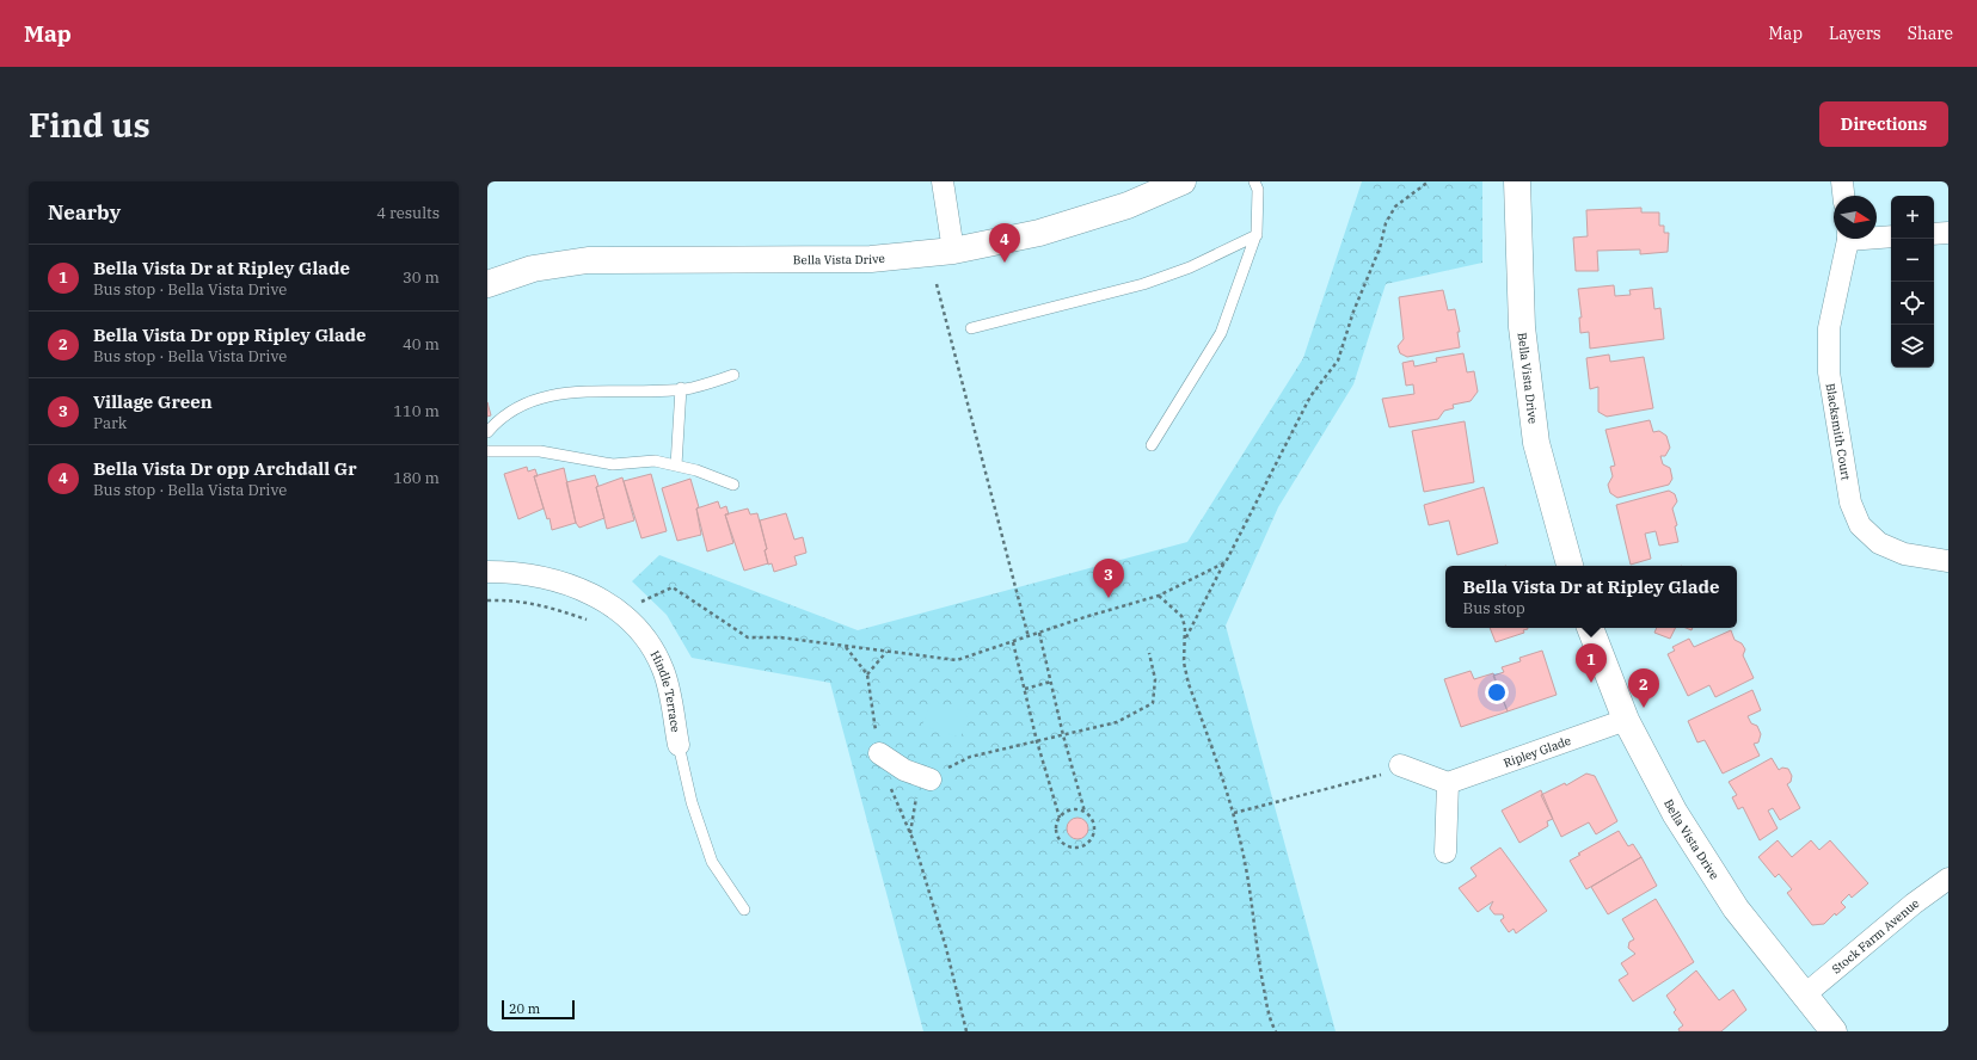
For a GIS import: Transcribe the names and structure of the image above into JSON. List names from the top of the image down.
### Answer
{
  "streets": {
    "street": [
      "Bella Vista Drive",
      "Blacksmith Court",
      "Hindle Terrace",
      "Ripley Glade",
      "Stock Farm Avenue"
    ]
  },
  "crossings": [
    ["Bella Vista Drive", "Ripley Glade"],
    ["Bella Vista Drive", "Stock Farm Avenue"]
  ],
  "scale_bar": "20 m",
  "north": "right",
  "page": {
    "header": "Map",
    "nav": ["Map", "Layers", "Share"],
    "buttons": "Directions",
    "title": "Find us",
    "heading": ["Nearby", "4 results"],
    "map_buttons": ["+", "−"],
    "pins": [
      "4",
      "3",
      "1",
      "2"
    ],
    "list": [
      {
        "mark": "1",
        "name": "Bella Vista Dr at Ripley Glade",
        "note": "Bus stop · Bella Vista Drive",
        "value": "30 m"
      },
      {
        "mark": "2",
        "name": "Bella Vista Dr opp Ripley Glade",
        "note": "Bus stop · Bella Vista Drive",
        "value": "40 m"
      },
      {
        "mark": "3",
        "name": "Village Green",
        "note": "Park",
        "value": "110 m"
      },
      {
        "mark": "4",
        "name": "Bella Vista Dr opp Archdall Gr",
        "note": "Bus stop · Bella Vista Drive",
        "value": "180 m"
      }
    ],
    "popup": ["Bella Vista Dr at Ripley Glade", "Bus stop"],
    "scale": "20 m"
  }
}
